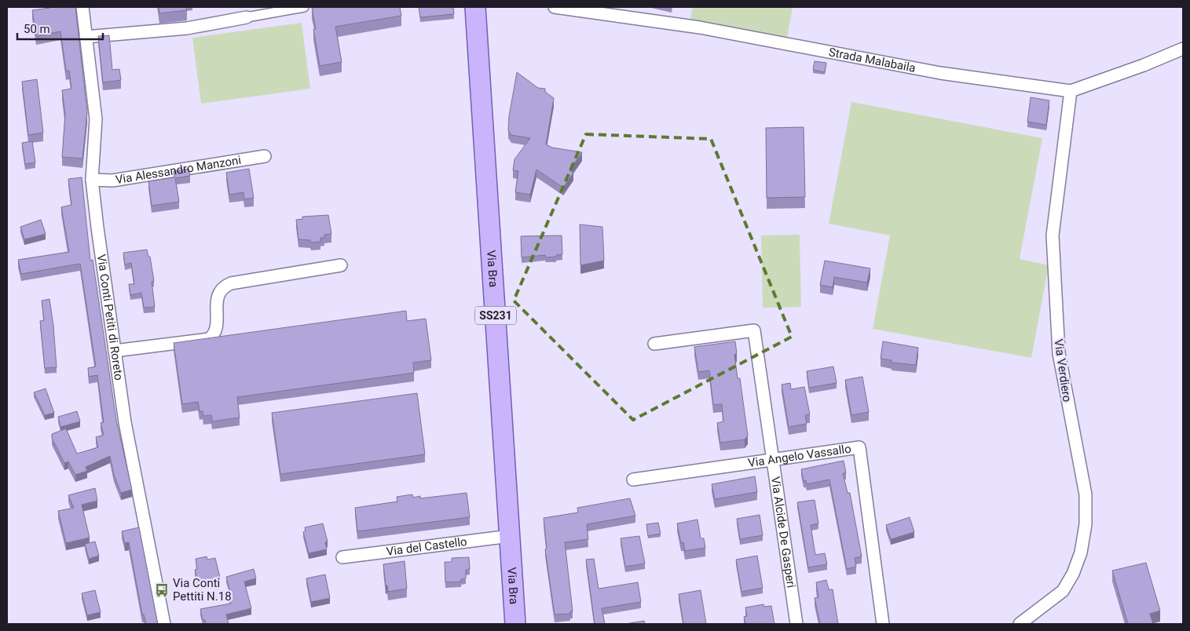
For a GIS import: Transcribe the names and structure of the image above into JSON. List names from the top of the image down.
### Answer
{
  "streets": {
    "main road": ["Via Bra", "SS231"],
    "street": [
      "Strada Malabaila",
      "Via Alessandro Manzoni",
      "Via Conti Petiti di Roreto",
      "Via Verdiero",
      "Via Angelo Vassallo",
      "Via Alcide De Gasperi",
      "Via del Castello"
    ]
  },
  "crossings": [
    ["Strada Malabaila", "Via Verdiero"],
    ["Via Alessandro Manzoni", "Via Conti Petiti di Roreto"],
    ["Via Bra", "Via del Castello"],
    ["Via Angelo Vassallo", "Via Alcide De Gasperi"]
  ],
  "places": {
    "bus stop": ["Via Conti Pettiti N.18"]
  },
  "scale_bar": "50 m"
}
